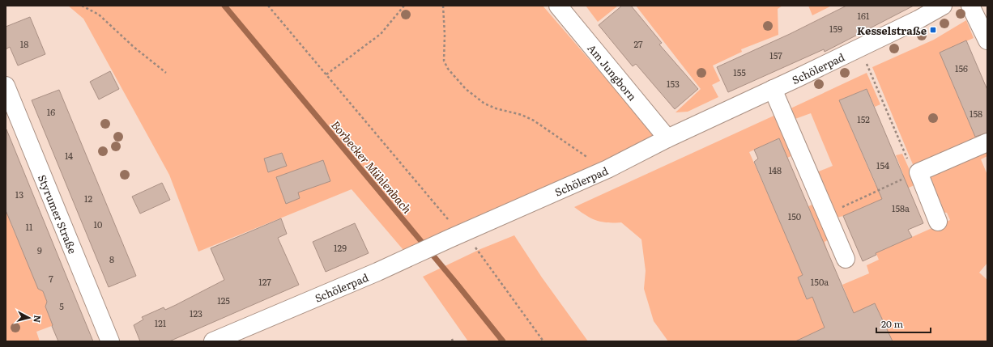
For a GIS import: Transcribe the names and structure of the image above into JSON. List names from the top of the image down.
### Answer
{
  "streets": {
    "street": ["Schölerpad", "Am Jungborn", "Styrumer Straße"]
  },
  "crossings": [
    ["Schölerpad", "Am Jungborn"]
  ],
  "water": ["Borbecker Mühlenbach"],
  "places": {
    "transit": ["Kesselstraße"]
  },
  "house_numbers": [
    "161",
    "159",
    "18",
    "27",
    "157",
    "156",
    "155",
    "153",
    "16",
    "158",
    "152",
    "14",
    "154",
    "148",
    "13",
    "12",
    "158a",
    "150",
    "10",
    "11",
    "129",
    "9",
    "8",
    "7",
    "127",
    "150a",
    "125",
    "5",
    "123",
    "121"
  ],
  "scale_bar": "20 m",
  "north": "right"
}
